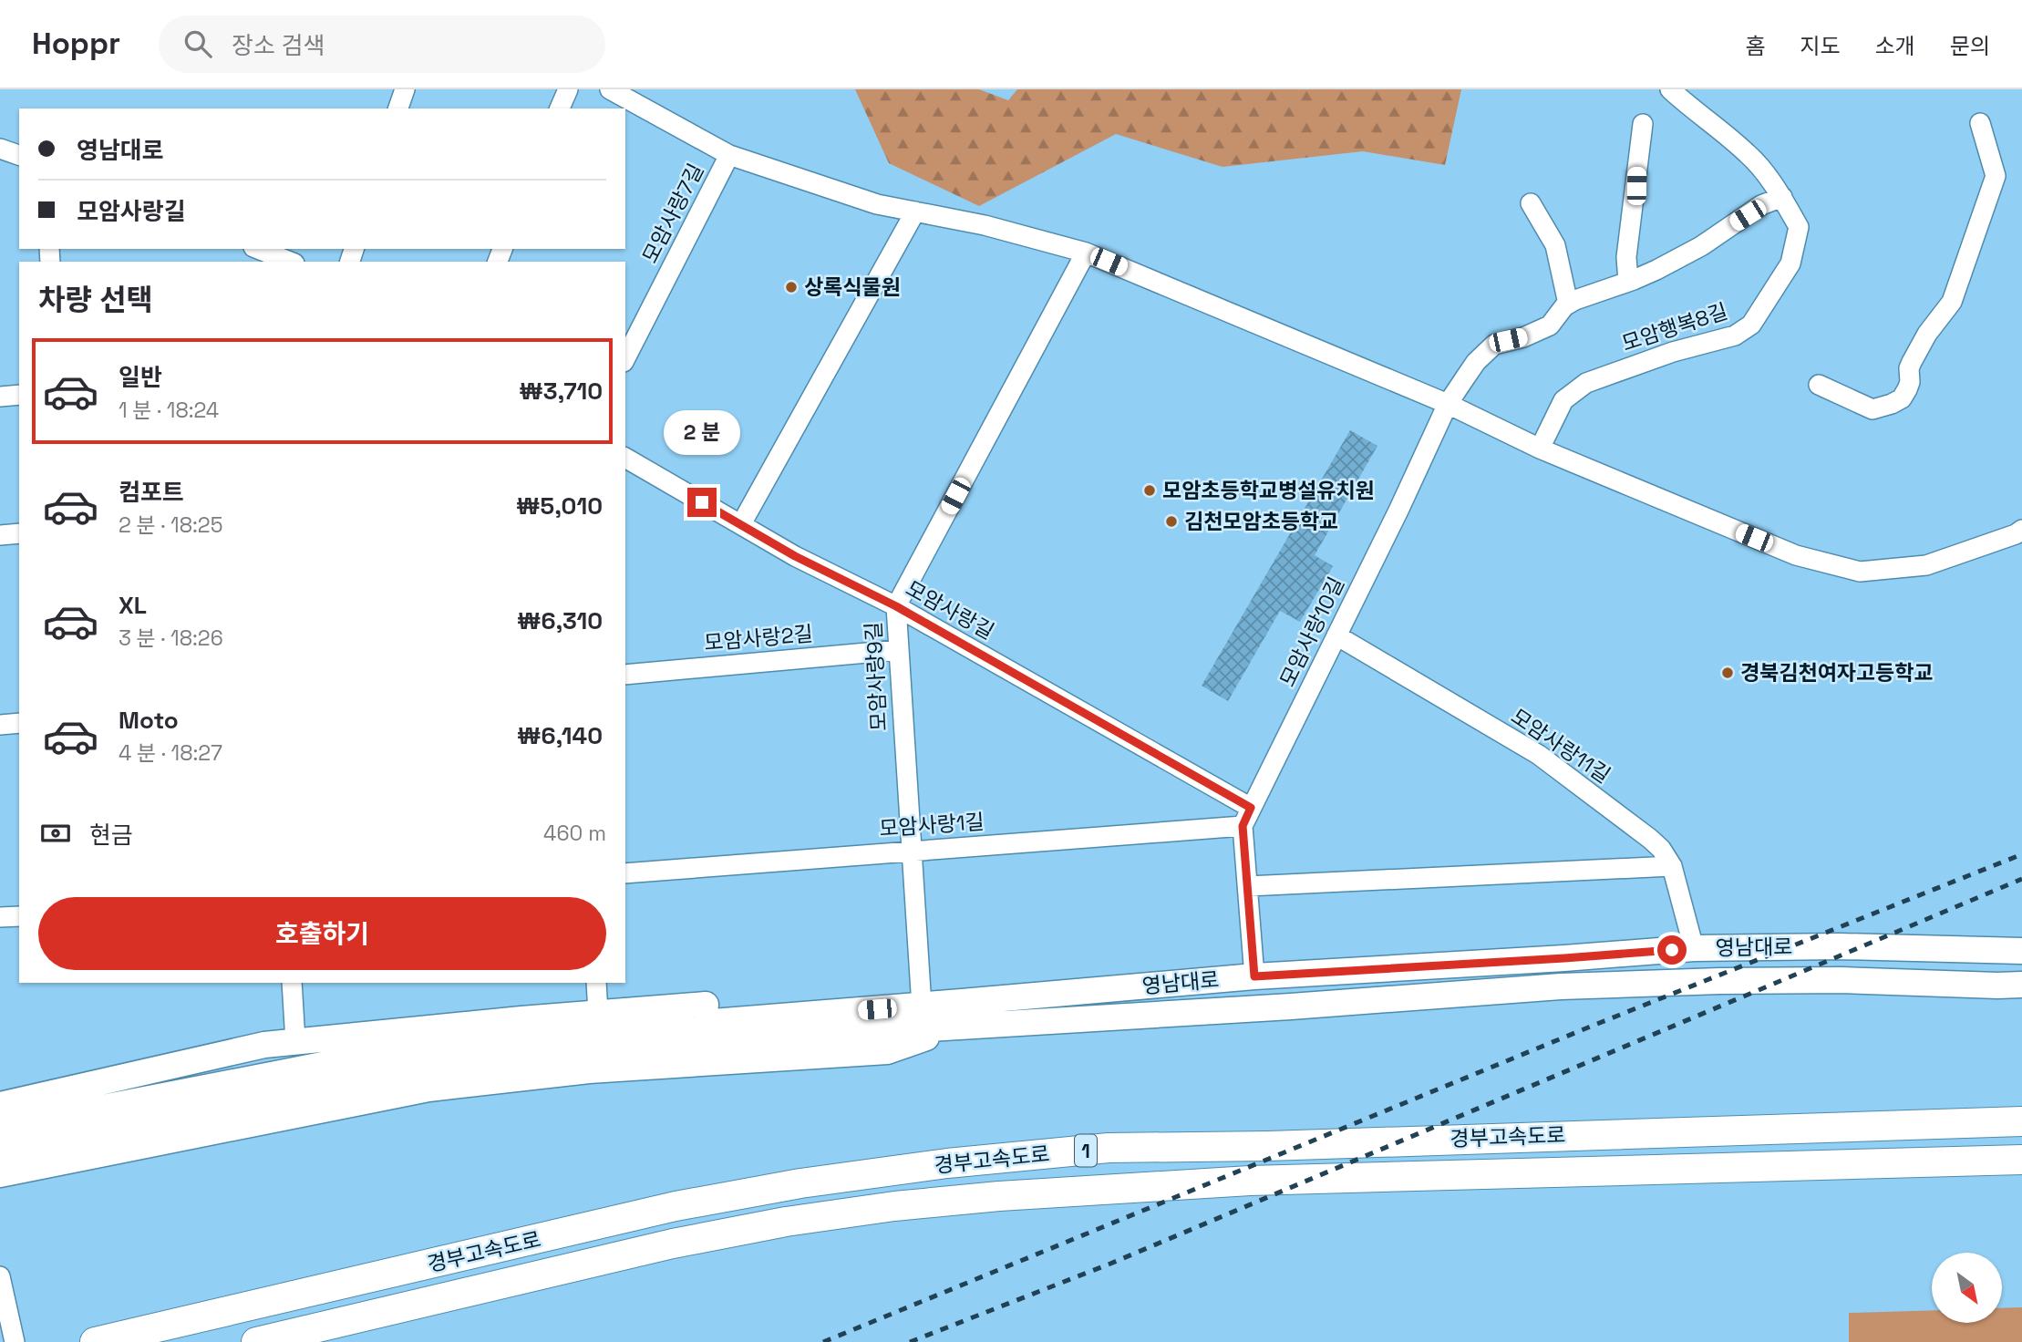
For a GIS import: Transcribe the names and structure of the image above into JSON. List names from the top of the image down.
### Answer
{
  "streets": {
    "highway": ["경부고속도로", "1"],
    "main road": ["영남대로"],
    "street": [
      "모암사랑7길",
      "모암행복8길",
      "모암사랑길",
      "모암사랑10길",
      "모암사랑2길",
      "모암사랑9길",
      "모암사랑11길",
      "모암사랑1길"
    ]
  },
  "crossings": [
    ["모암사랑길", "모암사랑10길"],
    ["모암사랑길", "모암사랑9길"],
    ["모암사랑10길", "모암사랑11길"],
    ["모암사랑10길", "모암사랑1길"],
    ["모암사랑10길", "영남대로"],
    ["모암사랑2길", "모암사랑9길"],
    ["모암사랑9길", "모암사랑1길"],
    ["모암사랑11길", "영남대로"]
  ],
  "places": [
    "상록식물원",
    "모암초등학교병설유치원",
    "김천모암초등학교",
    "경북김천여자고등학교"
  ],
  "north": "bottom right",
  "page": {
    "header": "Hoppr",
    "search": "장소 검색",
    "nav": [
      "홈",
      "지도",
      "소개",
      "문의"
    ],
    "banner": ["영남대로", "모암사랑길"],
    "heading": "차량 선택",
    "list": [
      {
        "name": "일반",
        "note": "1 분 · 18:24",
        "value": "₩3,710"
      },
      {
        "name": "컴포트",
        "note": "2 분 · 18:25",
        "value": "₩5,010"
      },
      {
        "name": "XL",
        "note": "3 분 · 18:26",
        "value": "₩6,310"
      },
      {
        "name": "Moto",
        "note": "4 분 · 18:27",
        "value": "₩6,140"
      }
    ],
    "bubble": "2 분",
    "pay": ["현금", "460 m"],
    "buttons": "호출하기"
  }
}
